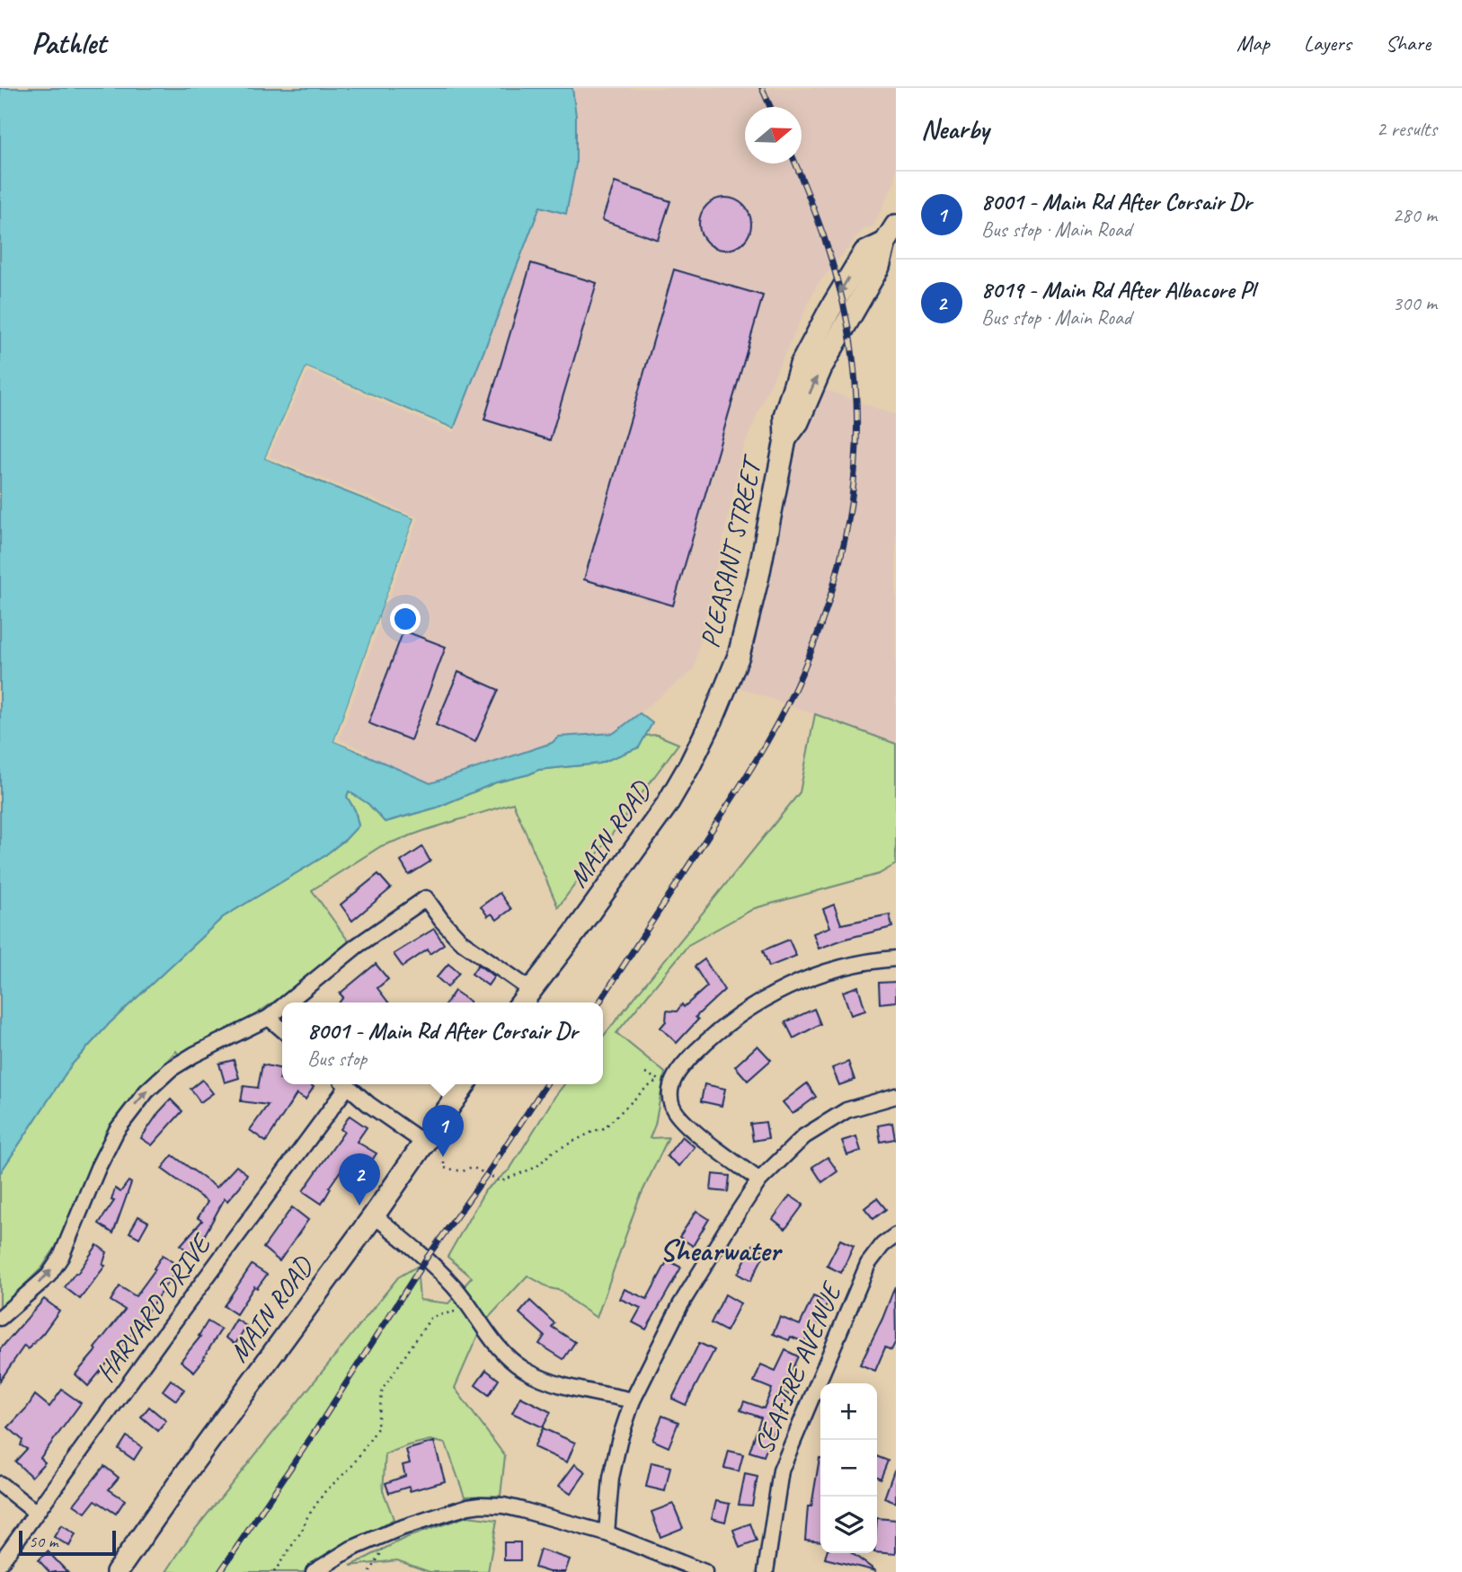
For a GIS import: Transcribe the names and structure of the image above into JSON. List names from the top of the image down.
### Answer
{
  "streets": {
    "main road": ["PLEASANT STREET", "MAIN ROAD"],
    "street": ["HARVARD DRIVE", "SEAFIRE AVENUE"]
  },
  "crossings": [
    ["PLEASANT STREET", "MAIN ROAD"]
  ],
  "districts": ["Shearwater"],
  "scale_bar": "50 m",
  "north": "right",
  "page": {
    "header": "Pathlet",
    "nav": ["Map", "Layers", "Share"],
    "heading": ["Nearby", "2 results"],
    "list": [
      {
        "mark": "1",
        "name": "8001 - Main Rd After Corsair Dr",
        "note": "Bus stop · Main Road",
        "value": "280 m"
      },
      {
        "mark": "2",
        "name": "8019 - Main Rd After Albacore Pl",
        "note": "Bus stop · Main Road",
        "value": "300 m"
      }
    ],
    "popup": ["8001 - Main Rd After Corsair Dr", "Bus stop"],
    "pins": ["1", "2"],
    "map_buttons": ["+", "−"],
    "scale": "50 m"
  }
}
